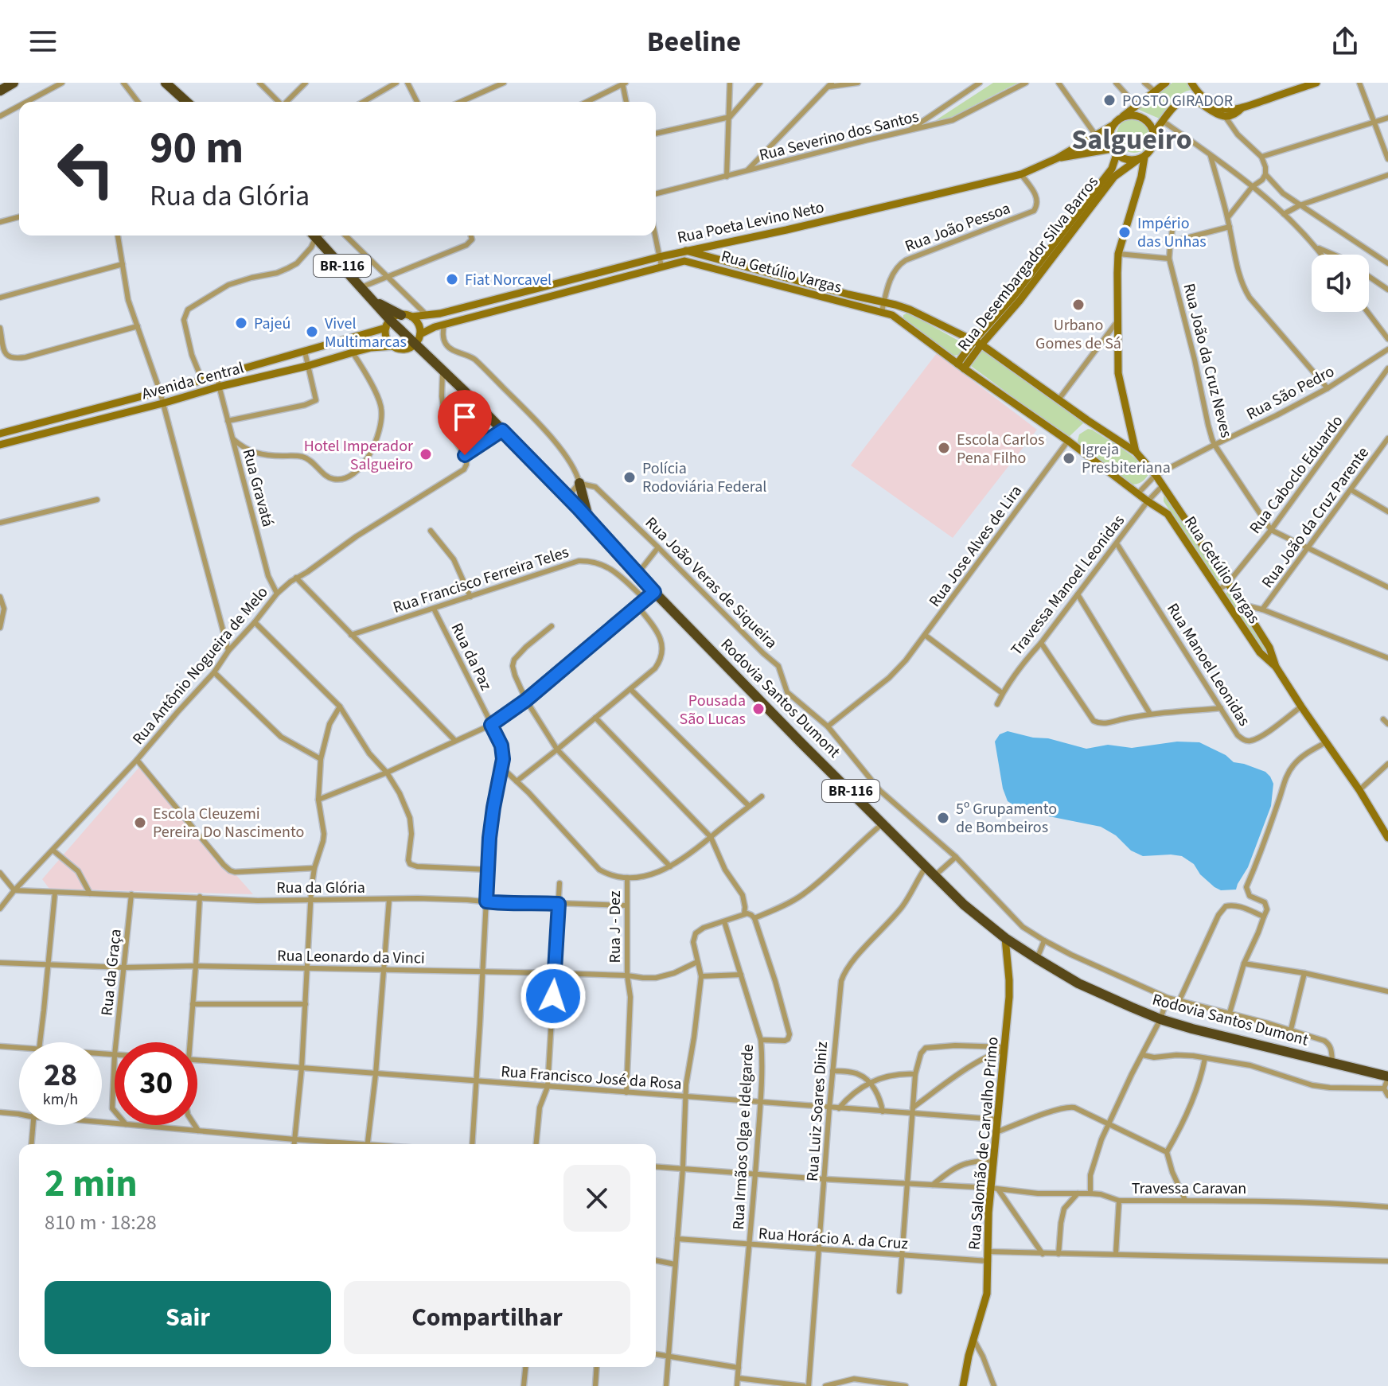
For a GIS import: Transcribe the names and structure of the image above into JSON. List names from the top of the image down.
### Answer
{
  "streets": {
    "highway": ["BR-116", "Rodovia Santos Dumont"],
    "main road": [
      "Rua Poeta Levino Neto",
      "Rua Desembargador Silva Barros",
      "Rua Getúlio Vargas",
      "Avenida Central",
      "Rua Salomão de Carvalho Primo"
    ],
    "street": [
      "Rua Severino dos Santos",
      "Rua João Pessoa",
      "Rua João da Cruz Neves",
      "Rua São Pedro",
      "Rua Caboclo Eduardo",
      "Rua Gravatá",
      "Rua João da Cruz Parente",
      "Rua Jose Alves de Lira",
      "Rua Francisco Ferreira Teles",
      "Rua João Veras de Siqueira",
      "Travessa Manoel Leonidas",
      "Rua da Paz",
      "Rua Manoel Leonidas",
      "Rua Antônio Nogueira de Melo",
      "Rua da Glória",
      "Rua J - Dez",
      "Rua Leonardo da Vinci",
      "Rua da Graça",
      "Rua Francisco José da Rosa",
      "Rua Luiz Soares Diniz",
      "Rua Irmãos Olga e Idelgarde",
      "Travessa Caravan",
      "Rua Horácio A. da Cruz"
    ]
  },
  "crossings": [
    ["Rua Poeta Levino Neto", "Rua João Pessoa"],
    ["Rua Poeta Levino Neto", "Rua Desembargador Silva Barros"],
    ["Rua Poeta Levino Neto", "Rua Getúlio Vargas"],
    ["Rua Poeta Levino Neto", "Avenida Central"],
    ["Rua João Pessoa", "Rua Getúlio Vargas"],
    ["Rua Desembargador Silva Barros", "Rua Getúlio Vargas"],
    ["BR-116", "Rodovia Santos Dumont"],
    ["Rua Getúlio Vargas", "Rua São Pedro"],
    ["Rua Getúlio Vargas", "Rua Caboclo Eduardo"],
    ["Rua Getúlio Vargas", "Rua Jose Alves de Lira"],
    ["Rua Getúlio Vargas", "Travessa Manoel Leonidas"],
    ["Rua João da Cruz Neves", "Rua São Pedro"],
    ["Rua João da Cruz Neves", "Rua Caboclo Eduardo"],
    ["Avenida Central", "Rua Gravatá"],
    ["Avenida Central", "Rodovia Santos Dumont"],
    ["Rua Gravatá", "Rua Antônio Nogueira de Melo"],
    ["Rua Jose Alves de Lira", "Rua João Veras de Siqueira"],
    ["Rua Francisco Ferreira Teles", "Rua da Paz"],
    ["Rua João Veras de Siqueira", "Rodovia Santos Dumont"],
    ["Travessa Manoel Leonidas", "Rua Manoel Leonidas"],
    ["Rua da Paz", "Rua da Glória"],
    ["Rua da Paz", "Rua Leonardo da Vinci"],
    ["Rua da Paz", "Rua Francisco José da Rosa"],
    ["Rua Antônio Nogueira de Melo", "Rua da Glória"],
    ["Rodovia Santos Dumont", "Rua Luiz Soares Diniz"],
    ["Rodovia Santos Dumont", "Rua Salomão de Carvalho Primo"],
    ["Rua da Glória", "Rua J - Dez"],
    ["Rua da Glória", "Rua da Graça"],
    ["Rua J - Dez", "Rua Leonardo da Vinci"],
    ["Rua J - Dez", "Rua Francisco José da Rosa"],
    ["Rua Leonardo da Vinci", "Rua da Graça"],
    ["Rua Francisco José da Rosa", "Rua Luiz Soares Diniz"],
    ["Rua Francisco José da Rosa", "Rua Irmãos Olga e Idelgarde"],
    ["Rua Francisco José da Rosa", "Rua Salomão de Carvalho Primo"],
    ["Rua Luiz Soares Diniz", "Travessa Caravan"],
    ["Rua Luiz Soares Diniz", "Rua Horácio A. da Cruz"],
    ["Rua Irmãos Olga e Idelgarde", "Travessa Caravan"],
    ["Rua Irmãos Olga e Idelgarde", "Rua Horácio A. da Cruz"],
    ["Rua Salomão de Carvalho Primo", "Travessa Caravan"],
    ["Rua Salomão de Carvalho Primo", "Rua Horácio A. da Cruz"]
  ],
  "districts": ["Salgueiro"],
  "places": [
    "POSTO GIRADOR",
    "Império das Unhas",
    "Fiat Norcavel",
    "Urbano Gomes de Sá",
    "Pajeú",
    "Vivel Multimarcas",
    "Escola Carlos Pena Filho",
    "Hotel Imperador Salgueiro",
    "Igreja Presbiteriana",
    "Polícia Rodoviária Federal",
    "Pousada São Lucas",
    "5º Grupamento de Bombeiros",
    "Escola Cleuzemi Pereira Do Nascimento"
  ],
  "page": {
    "header": "Beeline",
    "turn": ["90 m", "Rua da Glória"],
    "speed": "28 km/h",
    "limit": "30",
    "heading": ["2 min", "810 m · 18:28"],
    "buttons": ["Sair", "Compartilhar"]
  }
}
